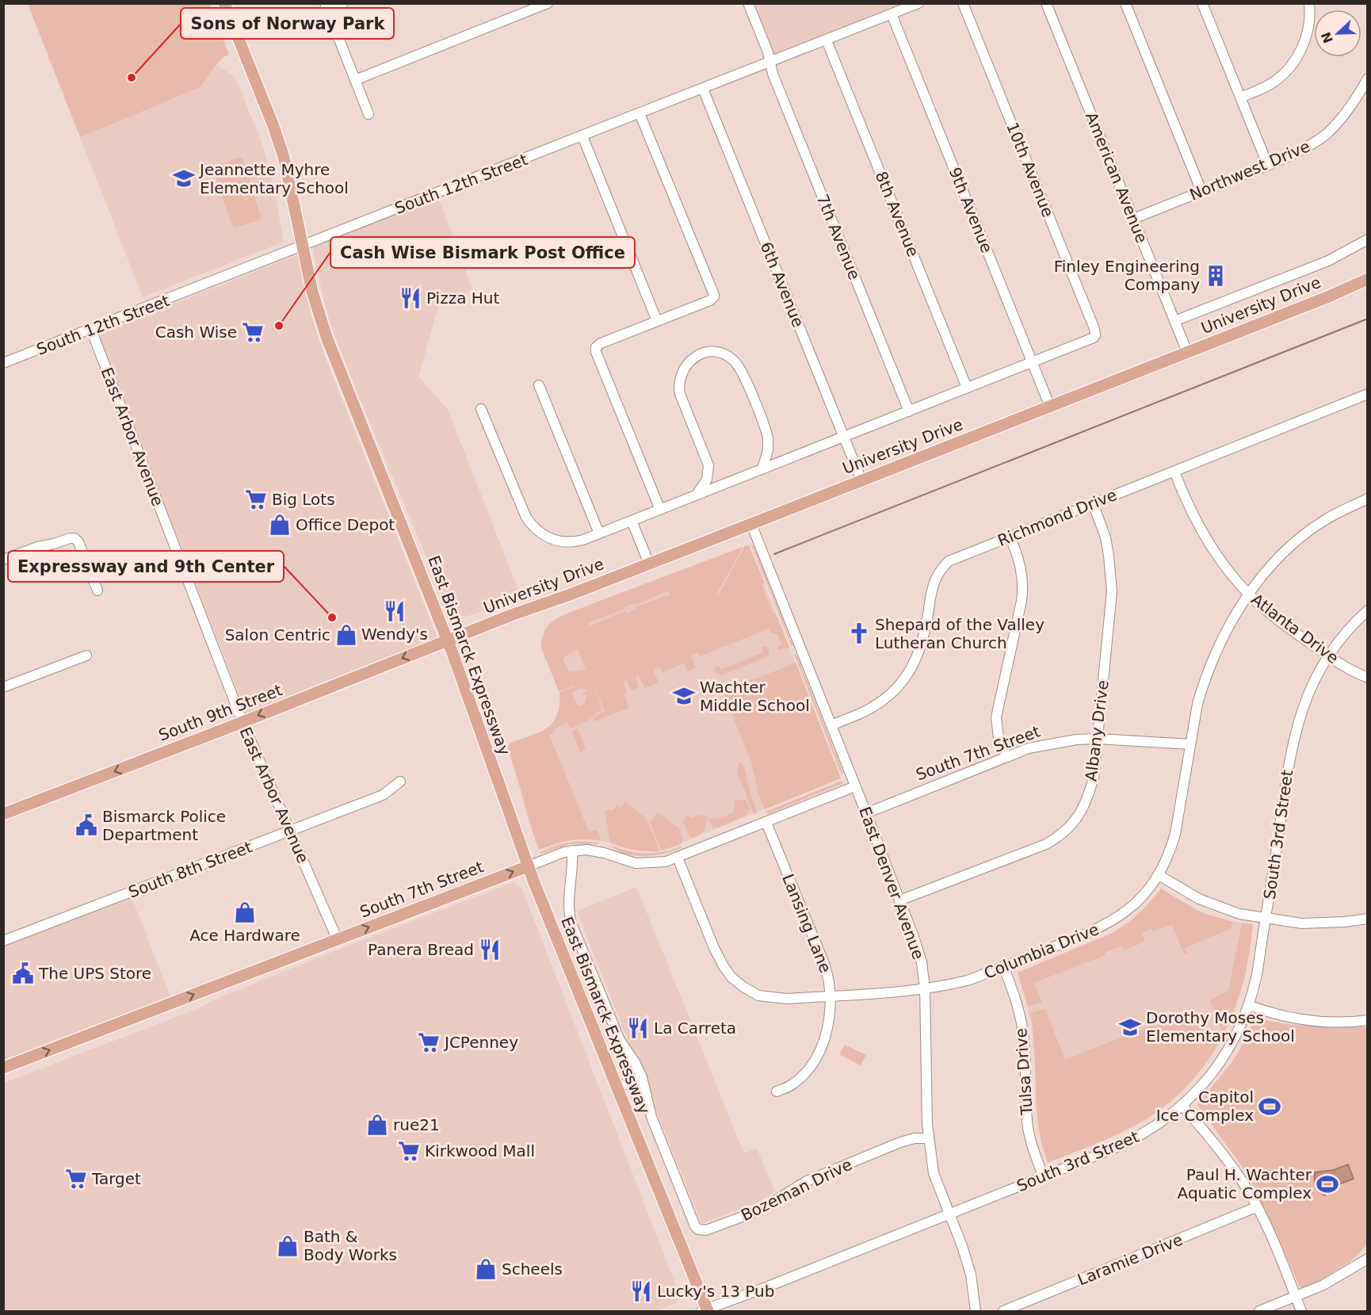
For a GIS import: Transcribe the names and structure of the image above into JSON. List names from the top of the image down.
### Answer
{
  "streets": {
    "main road": [
      "University Drive",
      "East Bismarck Expressway",
      "South 9th Street",
      "South 7th Street"
    ],
    "street": [
      "10th Avenue",
      "Northwest Drive",
      "American Avenue",
      "South 12th Street",
      "9th Avenue",
      "8th Avenue",
      "7th Avenue",
      "6th Avenue",
      "East Arbor Avenue",
      "Richmond Drive",
      "Atlanta Drive",
      "Albany Drive",
      "South 3rd Street",
      "South 8th Street",
      "East Denver Avenue",
      "Lansing Lane",
      "Columbia Drive",
      "Tulsa Drive",
      "Bozeman Drive",
      "Laramie Drive"
    ]
  },
  "crossings": [
    ["10th Avenue", "9th Avenue"],
    ["Northwest Drive", "American Avenue"],
    ["American Avenue", "University Drive"],
    ["South 12th Street", "9th Avenue"],
    ["South 12th Street", "8th Avenue"],
    ["South 12th Street", "7th Avenue"],
    ["South 12th Street", "6th Avenue"],
    ["South 12th Street", "East Arbor Avenue"],
    ["South 12th Street", "East Bismarck Expressway"],
    ["9th Avenue", "University Drive"],
    ["6th Avenue", "University Drive"],
    ["University Drive", "East Bismarck Expressway"],
    ["University Drive", "South 9th Street"],
    ["University Drive", "East Denver Avenue"],
    ["East Arbor Avenue", "South 9th Street"],
    ["East Arbor Avenue", "South 7th Street"],
    ["East Arbor Avenue", "South 8th Street"],
    ["Richmond Drive", "Atlanta Drive"],
    ["Richmond Drive", "Albany Drive"],
    ["Richmond Drive", "East Denver Avenue"],
    ["Atlanta Drive", "South 3rd Street"],
    ["Atlanta Drive", "Columbia Drive"],
    ["East Bismarck Expressway", "South 9th Street"],
    ["East Bismarck Expressway", "South 7th Street"],
    ["East Bismarck Expressway", "South 3rd Street"],
    ["Albany Drive", "South 7th Street"],
    ["Albany Drive", "East Denver Avenue"],
    ["South 7th Street", "East Denver Avenue"],
    ["South 7th Street", "Lansing Lane"],
    ["South 7th Street", "Columbia Drive"],
    ["South 7th Street", "Bozeman Drive"],
    ["South 3rd Street", "East Denver Avenue"],
    ["South 3rd Street", "Tulsa Drive"],
    ["East Denver Avenue", "Columbia Drive"],
    ["East Denver Avenue", "Bozeman Drive"],
    ["Lansing Lane", "Columbia Drive"],
    ["Columbia Drive", "Tulsa Drive"]
  ],
  "one_way": ["South 9th Street", "South 7th Street"],
  "places": {
    "other": ["Sons of Norway Park", "Cash Wise Bismark Post Office", "Expressway and 9th Center"],
    "school or university": ["Jeannette Myhre Elementary School", "Wachter Middle School", "Dorothy Moses Elementary School"],
    "building": ["Finley Engineering Company"],
    "restaurant": [
      "Pizza Hut",
      "Wendy's",
      "Panera Bread",
      "La Carreta",
      "Lucky's 13 Pub"
    ],
    "supermarket": [
      "Cash Wise",
      "Big Lots",
      "JCPenney",
      "Kirkwood Mall",
      "Target"
    ],
    "shop": [
      "Office Depot",
      "Salon Centric",
      "Ace Hardware",
      "rue21",
      "Bath & Body Works",
      "Scheels"
    ],
    "church": ["Shepard of the Valley Lutheran Church"],
    "public building": ["Bismarck Police Department", "The UPS Store"],
    "sports": ["Capitol Ice Complex", "Paul H. Wachter Aquatic Complex"]
  },
  "north": "left"
}
